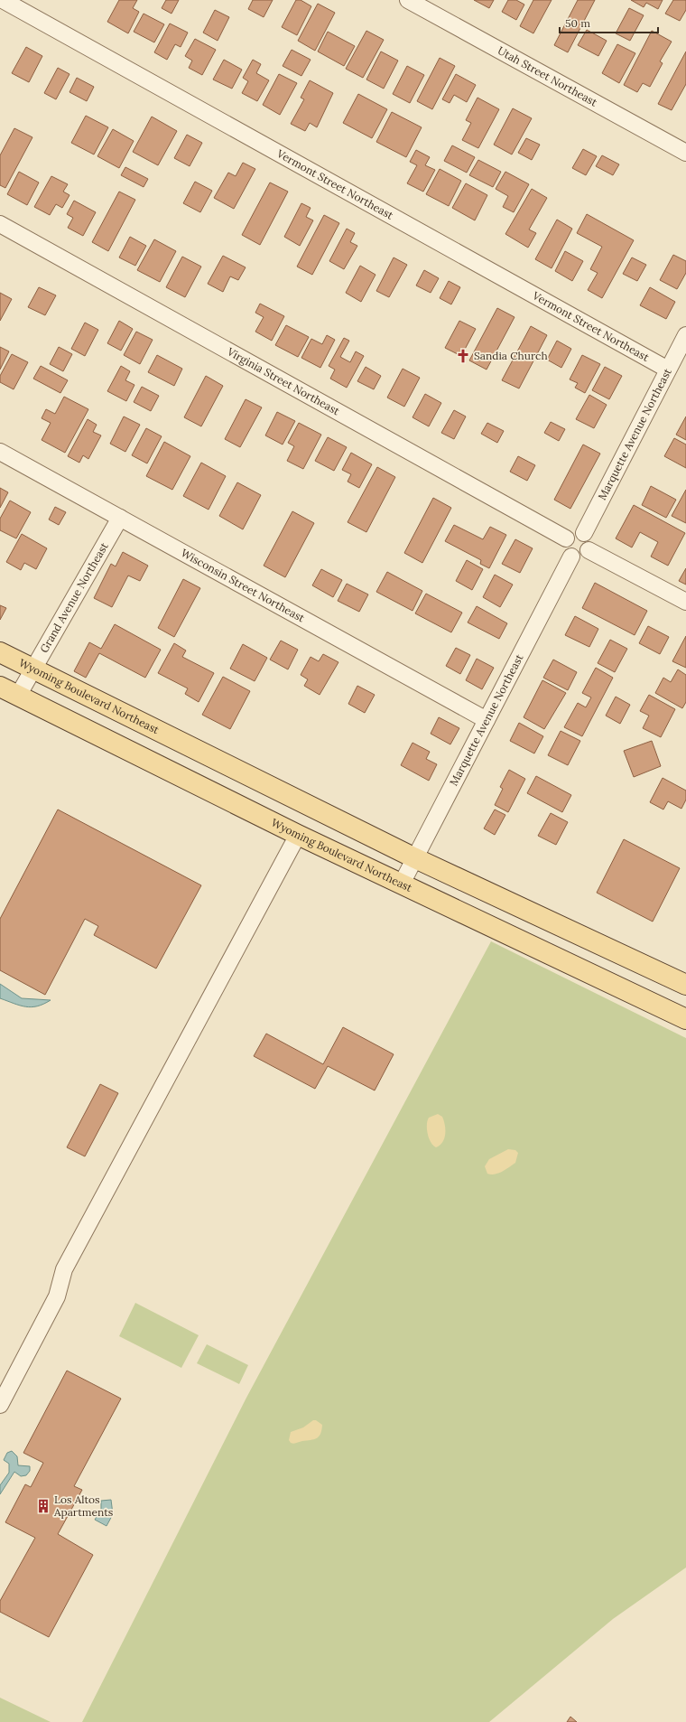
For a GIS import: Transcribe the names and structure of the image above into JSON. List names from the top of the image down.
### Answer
{
  "streets": {
    "main road": ["Wyoming Boulevard Northeast"],
    "street": [
      "Utah Street Northeast",
      "Vermont Street Northeast",
      "Virginia Street Northeast",
      "Marquette Avenue Northeast",
      "Wisconsin Street Northeast",
      "Grand Avenue Northeast"
    ]
  },
  "crossings": [
    ["Vermont Street Northeast", "Marquette Avenue Northeast"],
    ["Virginia Street Northeast", "Marquette Avenue Northeast"],
    ["Marquette Avenue Northeast", "Wisconsin Street Northeast"],
    ["Marquette Avenue Northeast", "Wyoming Boulevard Northeast"],
    ["Wisconsin Street Northeast", "Grand Avenue Northeast"],
    ["Grand Avenue Northeast", "Wyoming Boulevard Northeast"]
  ],
  "places": {
    "church": ["Sandia Church"],
    "building": ["Los Altos Apartments"]
  },
  "scale_bar": "50 m"
}
